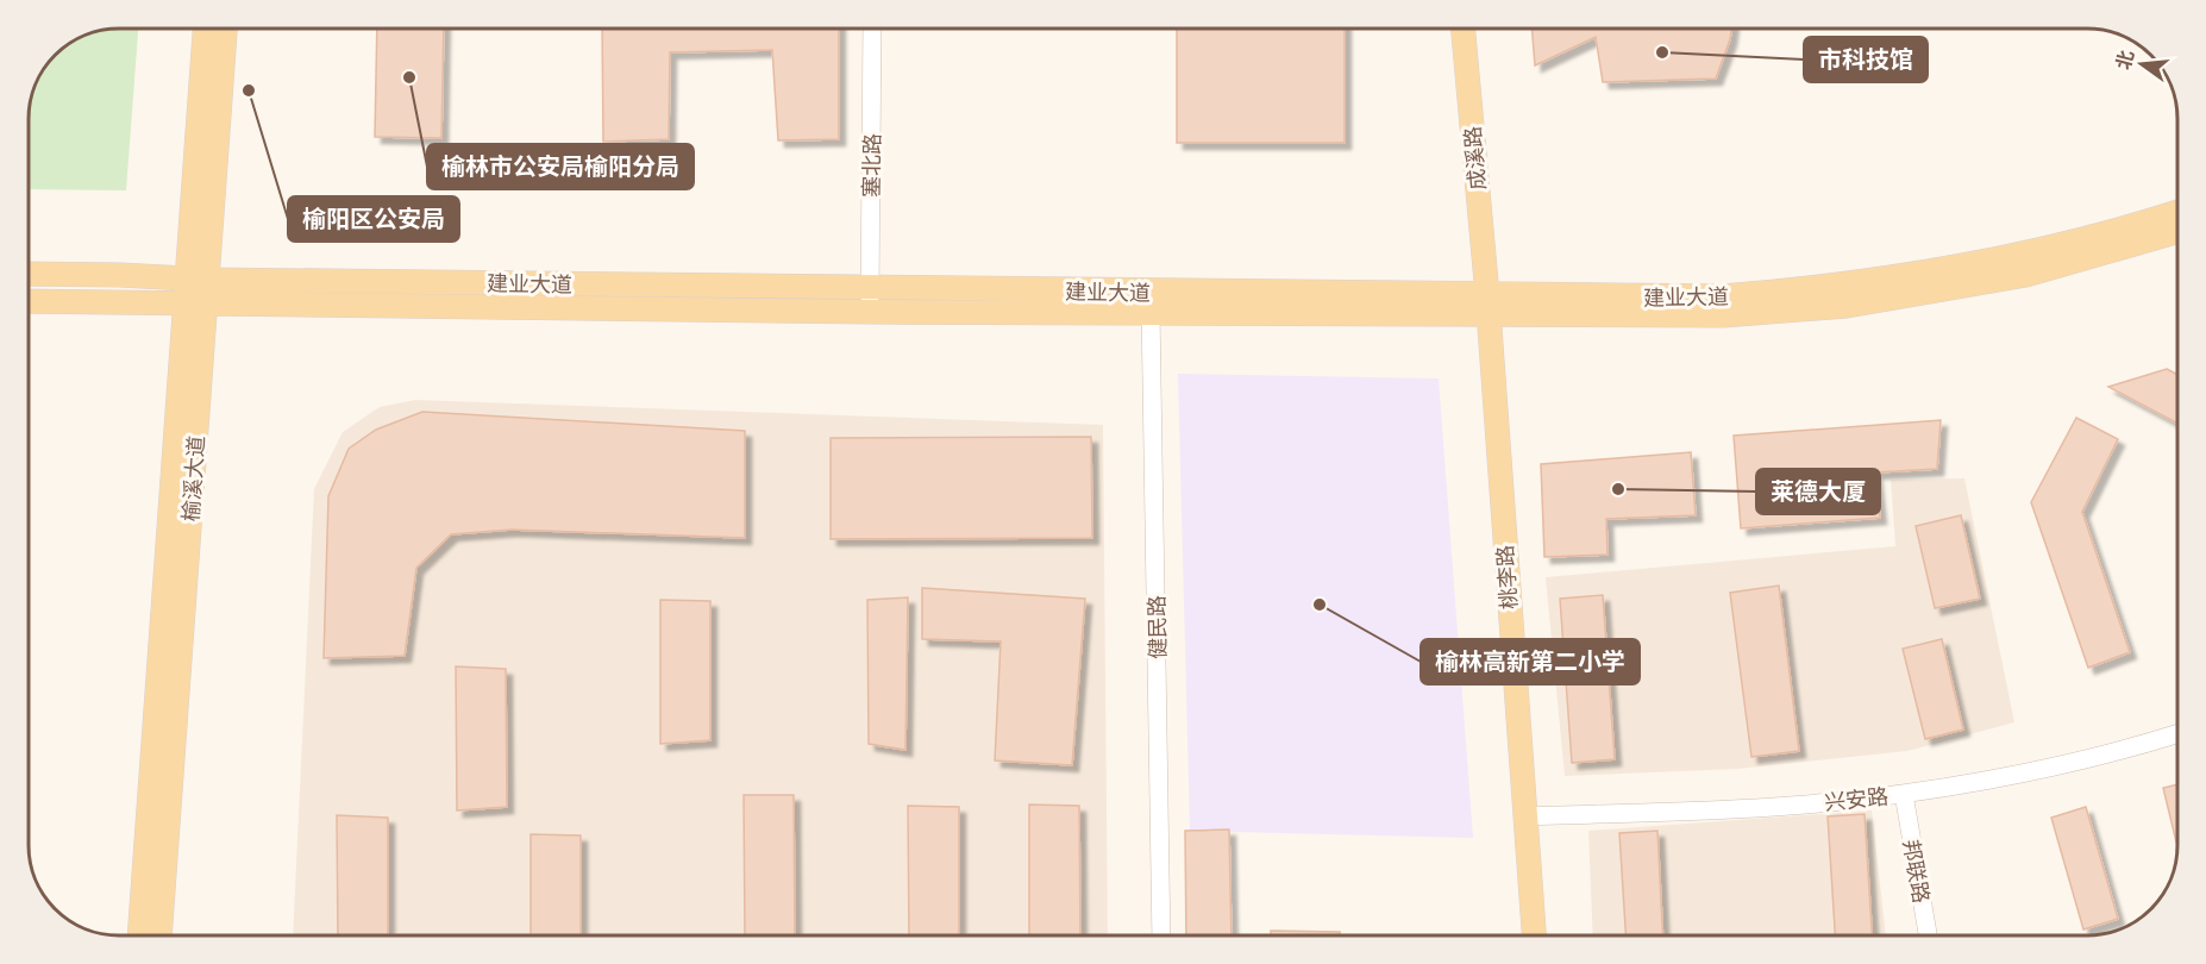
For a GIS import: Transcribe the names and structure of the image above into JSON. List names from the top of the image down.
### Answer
{
  "streets": {
    "main road": [
      "成溪路",
      "建业大道",
      "榆溪大道",
      "桃李路"
    ],
    "street": [
      "塞北路",
      "健民路",
      "兴安路",
      "邦联路"
    ]
  },
  "crossings": [
    ["成溪路", "建业大道"],
    ["成溪路", "桃李路"],
    ["塞北路", "建业大道"],
    ["建业大道", "榆溪大道"],
    ["建业大道", "桃李路"],
    ["建业大道", "健民路"],
    ["桃李路", "兴安路"],
    ["兴安路", "邦联路"]
  ],
  "places": [
    "市科技馆",
    "榆林市公安局榆阳分局",
    "榆阳区公安局",
    "莱德大厦",
    "榆林高新第二小学"
  ],
  "north": "left"
}
